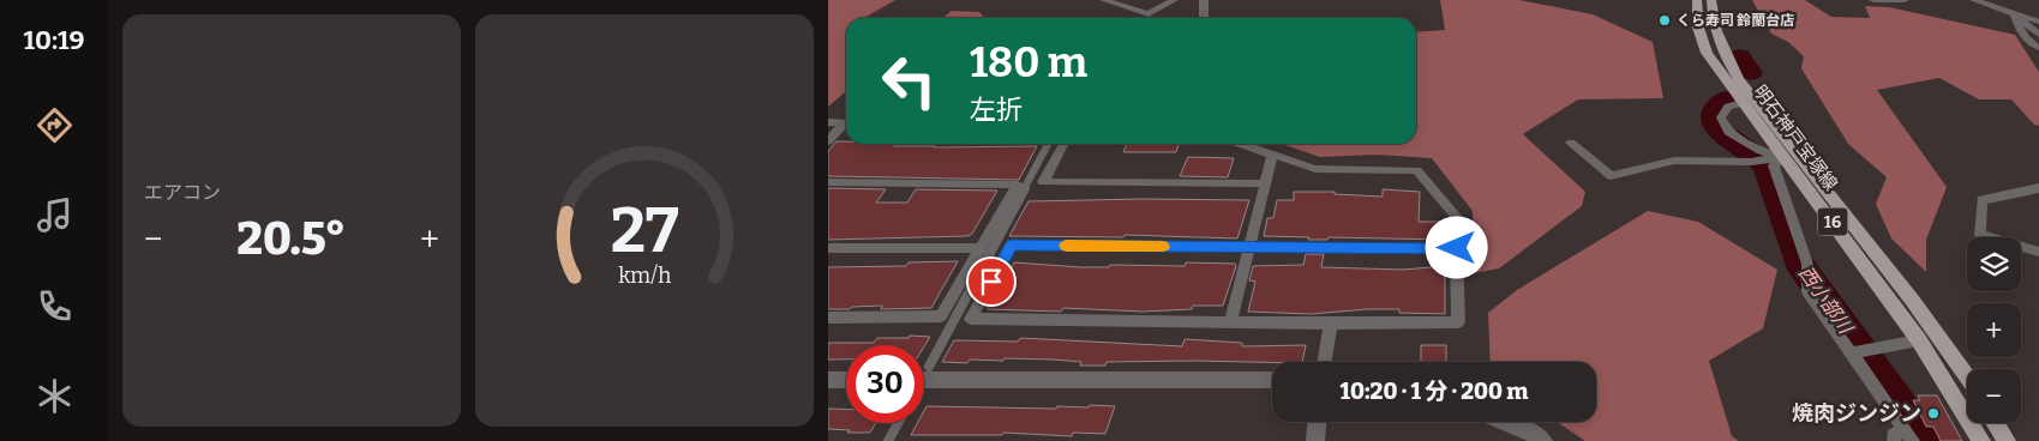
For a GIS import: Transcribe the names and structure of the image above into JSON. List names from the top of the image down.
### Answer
{
  "streets": {
    "main road": ["明石神戸宝塚線", "16"]
  },
  "water": ["西小部川"],
  "places": ["くら寿司 鈴蘭台店", "焼肉ジンジン"],
  "page": {
    "tabs": "10:19",
    "tile": "エアコン",
    "turn": ["180 m", "左折"],
    "heat": ["−", "20.5°", "+"],
    "map_buttons": ["+", "−"],
    "limit": "30",
    "trip": "10:20 · 1 分 · 200 m",
    "gauge": ["27", "km/h"]
  }
}
